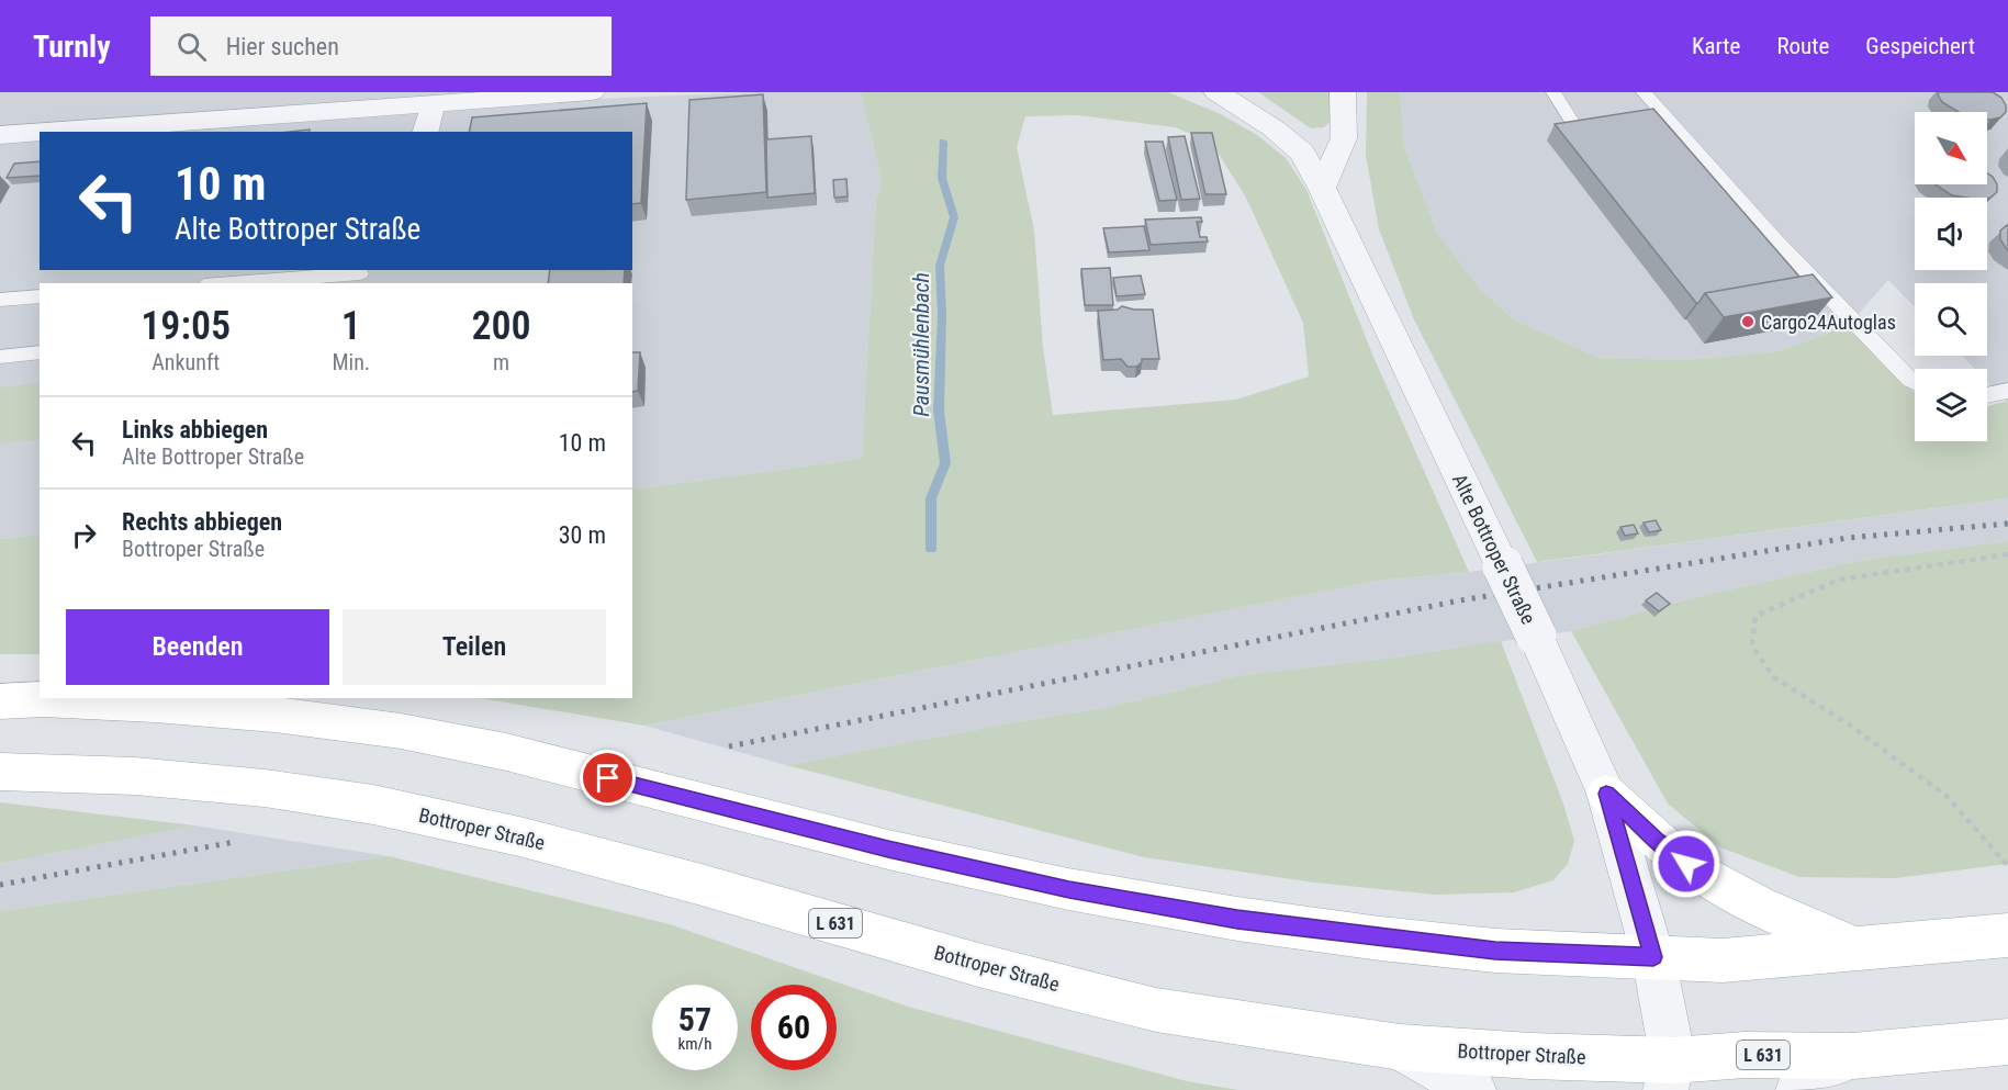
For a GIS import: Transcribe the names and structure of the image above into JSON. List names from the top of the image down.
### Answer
{
  "streets": {
    "main road": ["Bottroper Straße", "L 631"],
    "street": ["Alte Bottroper Straße"]
  },
  "crossings": [
    ["Alte Bottroper Straße", "Bottroper Straße"],
    ["Bottroper Straße", "L 631"]
  ],
  "water": ["Pausmühlenbach"],
  "places": ["Cargo24Autoglas"],
  "north": "bottom right",
  "page": {
    "header": "Turnly",
    "search": "Hier suchen",
    "nav": ["Karte", "Route", "Gespeichert"],
    "turn": ["10 m", "Alte Bottroper Straße"],
    "eta": [
      "19:05",
      "Ankunft",
      "1",
      "Min.",
      "200",
      "m"
    ],
    "list": [
      {
        "name": "Links abbiegen",
        "note": "Alte Bottroper Straße",
        "value": "10 m"
      },
      {
        "name": "Rechts abbiegen",
        "note": "Bottroper Straße",
        "value": "30 m"
      }
    ],
    "buttons": ["Beenden", "Teilen"],
    "speed": "57 km/h",
    "limit": "60"
  }
}
